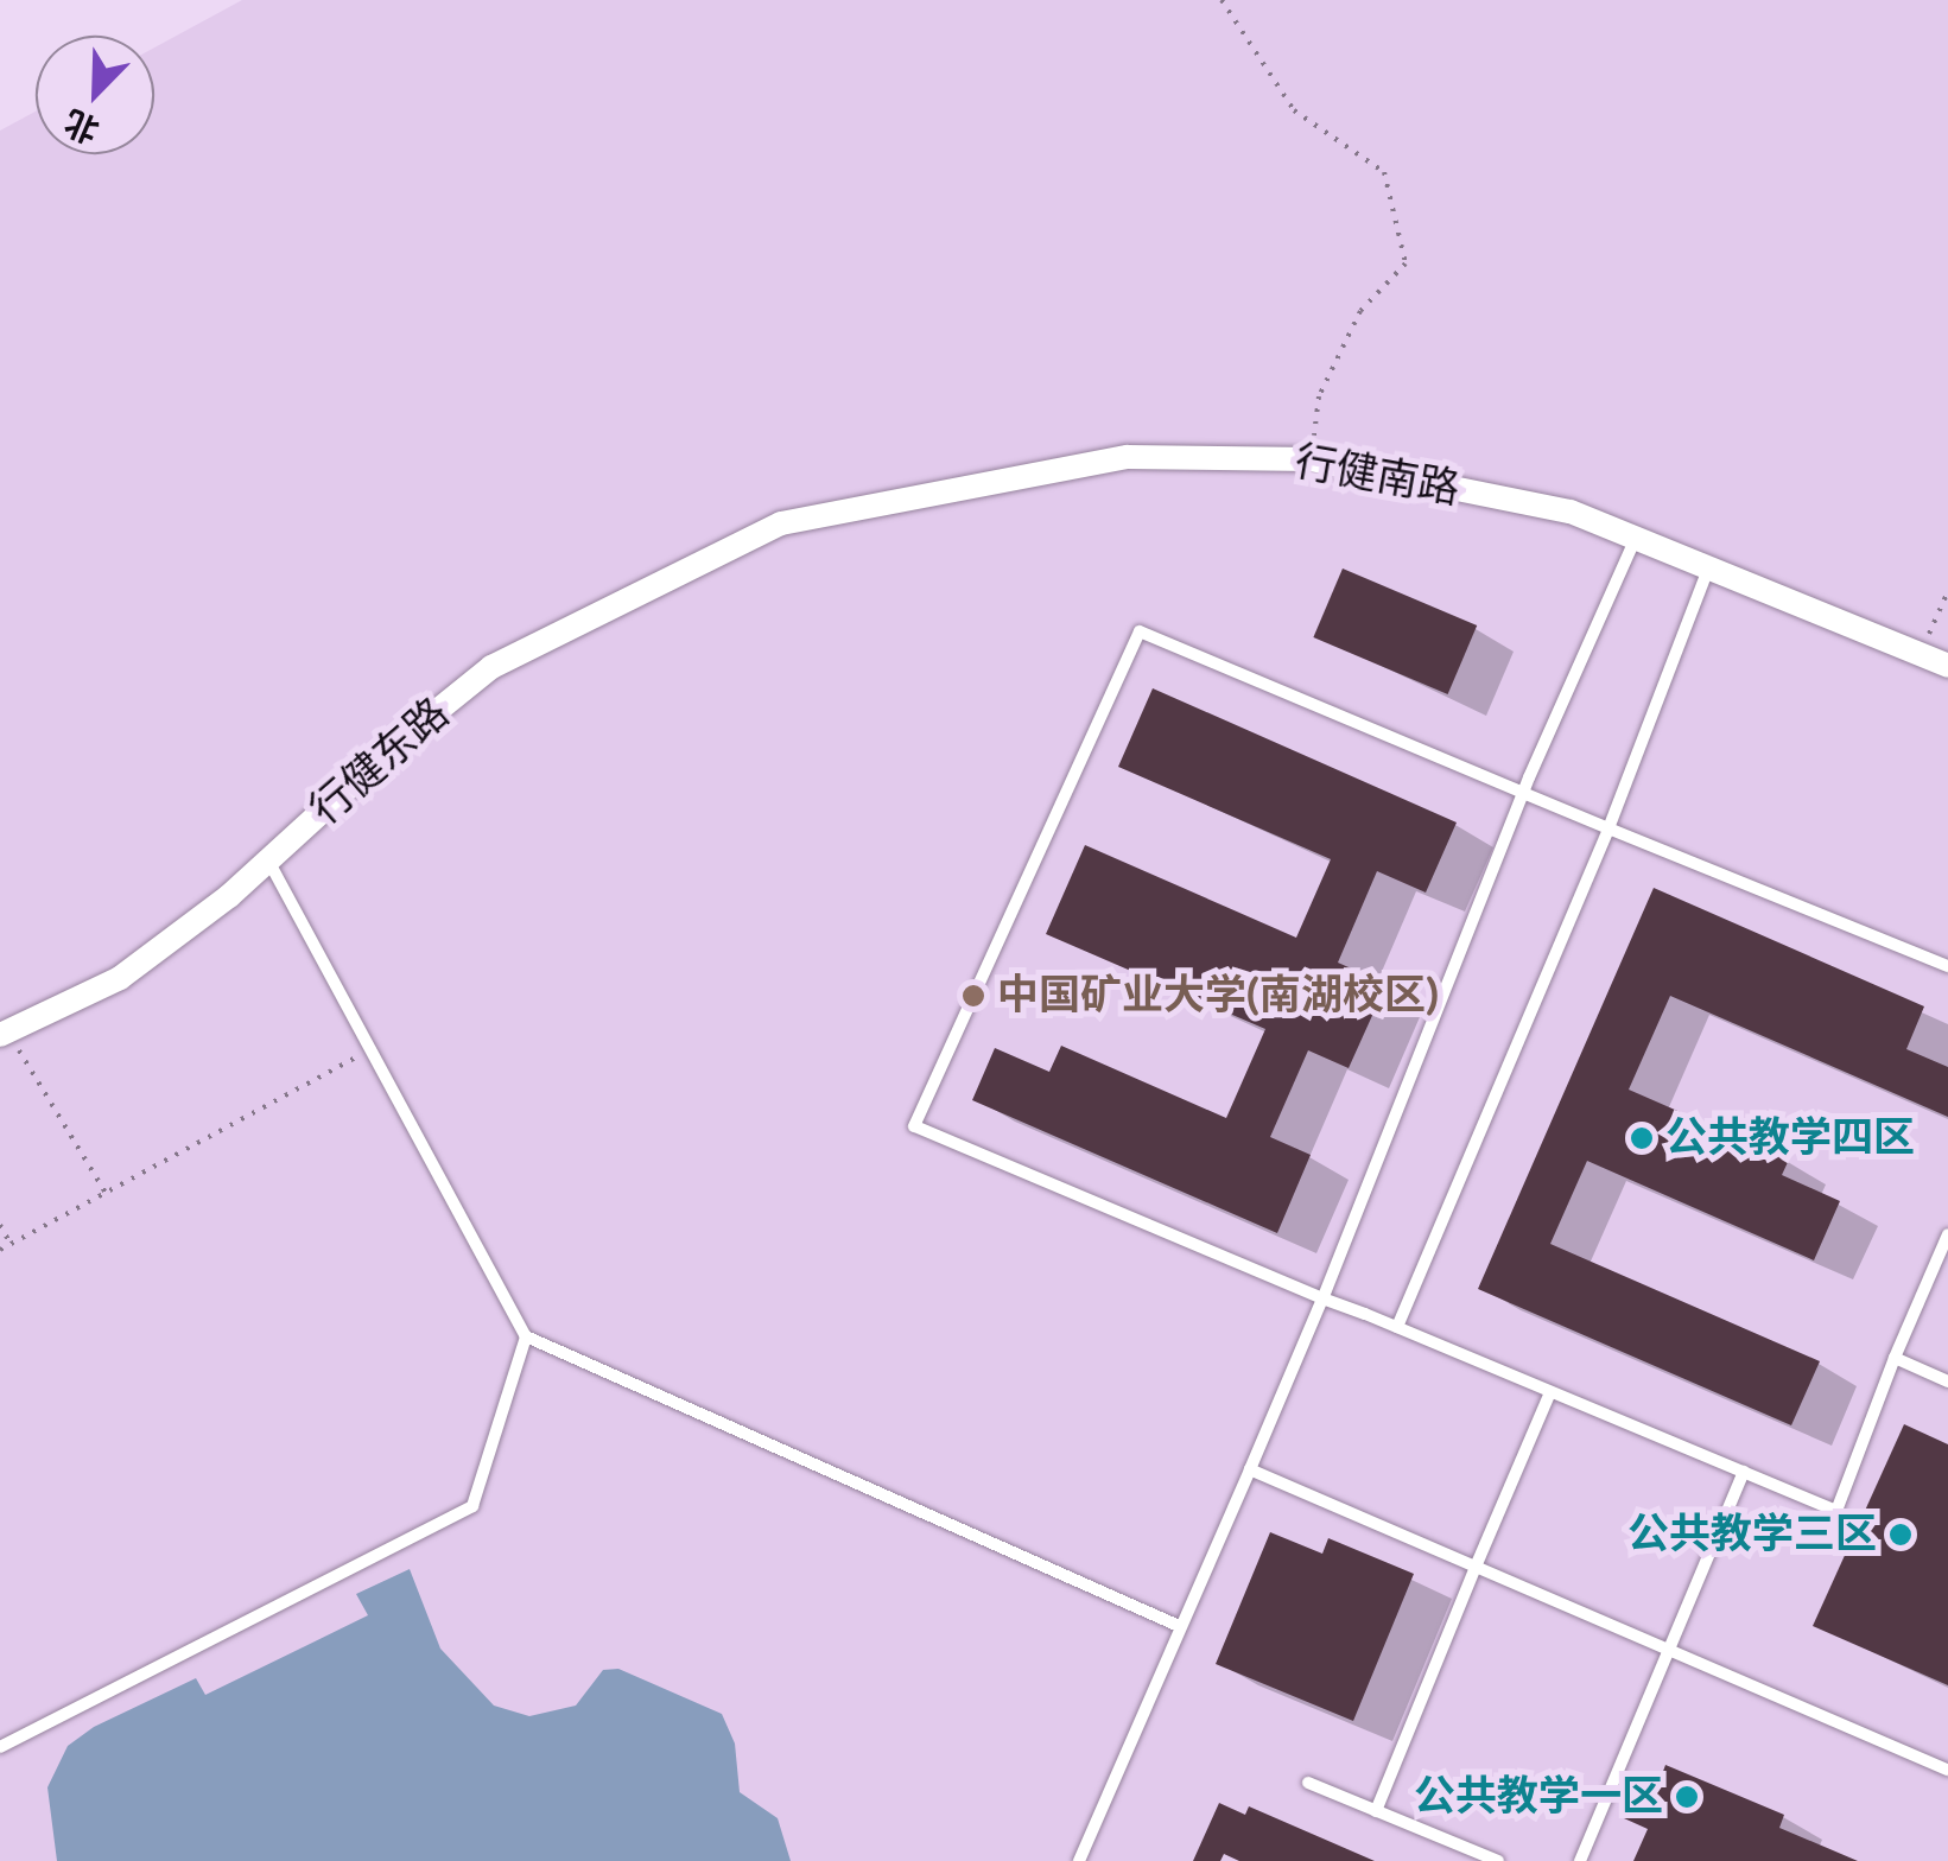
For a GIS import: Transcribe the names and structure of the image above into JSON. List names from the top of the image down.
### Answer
{
  "streets": {
    "street": ["行健南路", "行健东路"]
  },
  "crossings": [
    ["行健南路", "行健东路"]
  ],
  "places": [
    "中国矿业大学(南湖校区)",
    "公共教学四区",
    "公共教学三区",
    "公共教学一区"
  ],
  "north": "bottom left"
}
